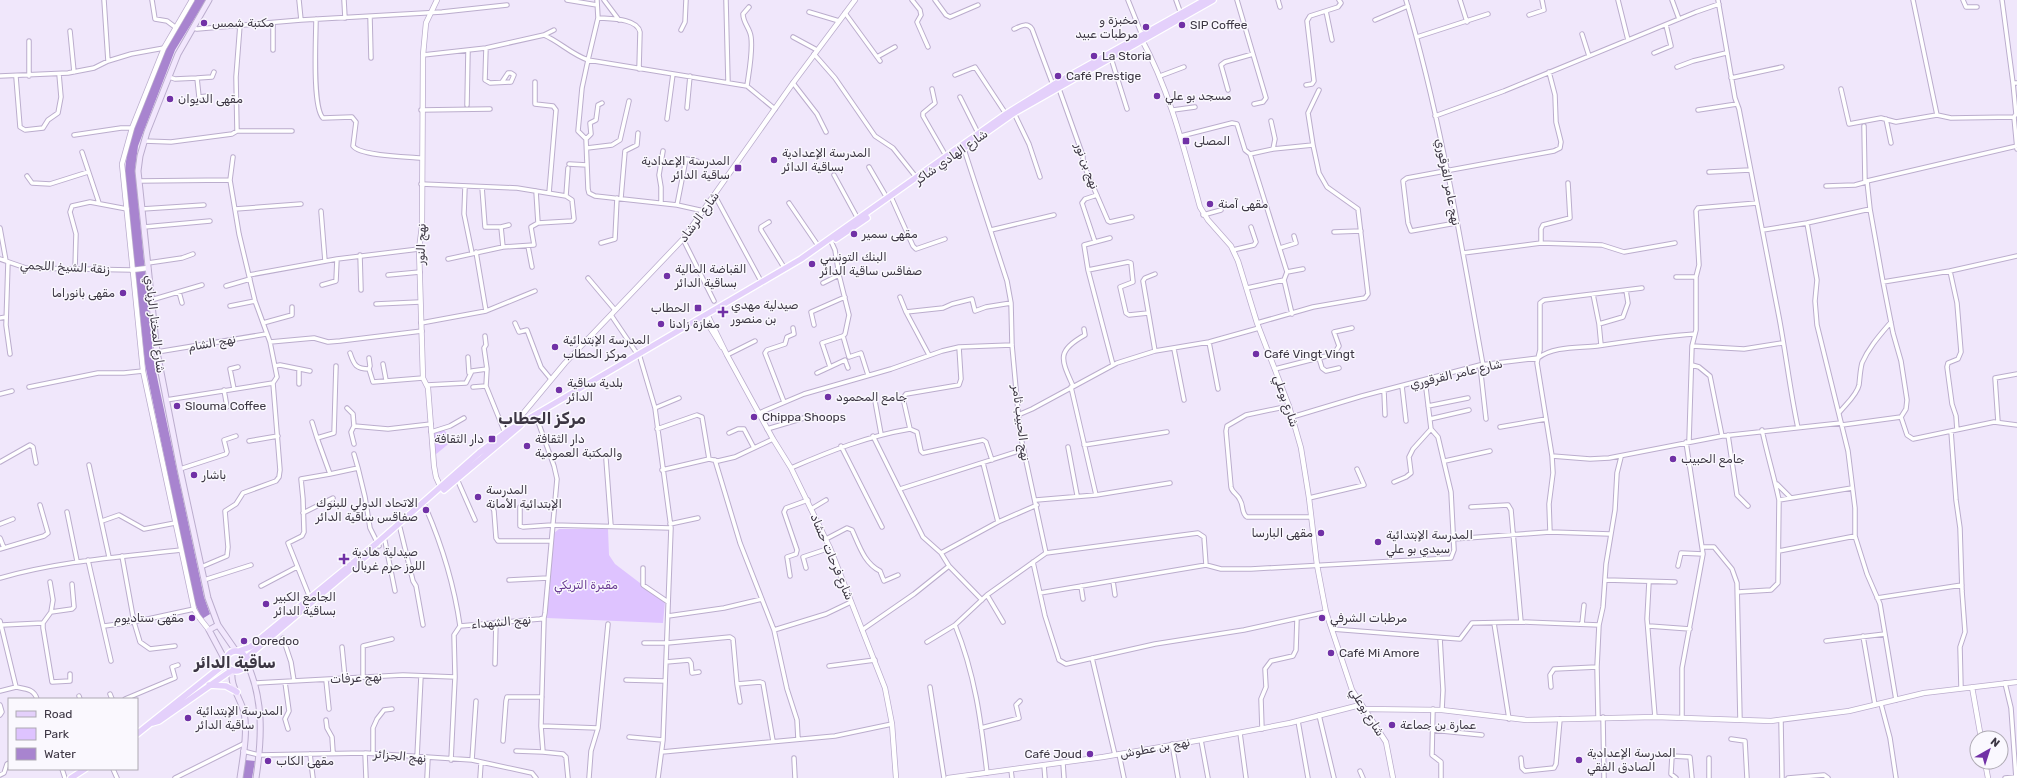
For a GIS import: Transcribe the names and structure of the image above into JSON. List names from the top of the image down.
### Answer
{
  "streets": {
    "main road": ["شارع الهادي شاكر", "شارع المختار الزيادي"],
    "street": [
      "نهج بن نور",
      "نهج عامر القرقوري",
      "شارع الرشاد",
      "نهج النور",
      "زنقة الشيخ اللجمي",
      "نهج الشام",
      "شارع عامر القرقوري",
      "شارع بوعلي",
      "نهج الحبيب ثامر",
      "شارع فرحات حشاد",
      "نهج الشهداء",
      "نهج عرفات",
      "نهج بن عطوش",
      "نهج الجزائر"
    ]
  },
  "crossings": [
    ["شارع الهادي شاكر", "نهج بن نور"],
    ["شارع الهادي شاكر", "شارع الرشاد"],
    ["شارع الهادي شاكر", "شارع بوعلي"],
    ["شارع الهادي شاكر", "نهج الحبيب ثامر"],
    ["شارع الهادي شاكر", "شارع فرحات حشاد"],
    ["شارع الهادي شاكر", "نهج الشهداء"],
    ["نهج عامر القرقوري", "شارع عامر القرقوري"],
    ["شارع المختار الزيادي", "نهج الشام"],
    ["شارع عامر القرقوري", "شارع بوعلي"],
    ["شارع بوعلي", "نهج بن عطوش"],
    ["نهج الشهداء", "نهج عرفات"],
    ["نهج الشهداء", "نهج الجزائر"]
  ],
  "districts": ["مركز الحطاب", "ساقية الدائر"],
  "parks": ["مقبرة التريكي"],
  "places": {
    "other": [
      "مكتبة شمس",
      "SIP Coffee",
      "مخبزة و مرطبات عبيد",
      "La Storia",
      "Café Prestige",
      "مسجد بو علي",
      "مقهى الديوان",
      "المدرسة الإعدادية بساقية الدائر",
      "مقهى آمنة",
      "مقهى سمير",
      "البنك التونسي صفاقس ساقية الدائر",
      "القباضة المالية بساقية الدائر",
      "مقهى بانوراما",
      "مغازة زادنا",
      "المدرسة الإبتدائية مركز الحطاب",
      "Café Vingt Vingt",
      "بلدية ساقية الدائر",
      "جامع المحمود",
      "Slouma Coffee",
      "Chippa Shoops",
      "دار الثقافة والمكتبة العمومية",
      "جامع الحبيب",
      "باشار",
      "المدرسة الإبتدائية الأمانة",
      "الاتحاد الدولي للبنوك صفاقس ساقية الدائر",
      "مقهى البارسا",
      "المدرسة الإبتدائية سيدي بو علي",
      "الجامع الكبير بساقية الدائر",
      "مقهى ستاديوم",
      "مرطبات الشرفي",
      "Ooredoo",
      "Café Mi Amore",
      "المدرسة الإبتدائية ساقية الدائر",
      "عمارة بن جماعة",
      "Café Joud",
      "المدرسة الإعدادية الصادق الفقي",
      "مقهى الكاب"
    ],
    "transit": [
      "المصلى",
      "المدرسة الإعدادية ساقية الدائر",
      "الحطاب",
      "دار الثقافة"
    ],
    "health": ["صيدلية مهدي بن منصور", "صيدلية هادية اللوز حرم غربال"]
  },
  "legend": ["Road", "Park", "Water"],
  "north": "top right"
}
